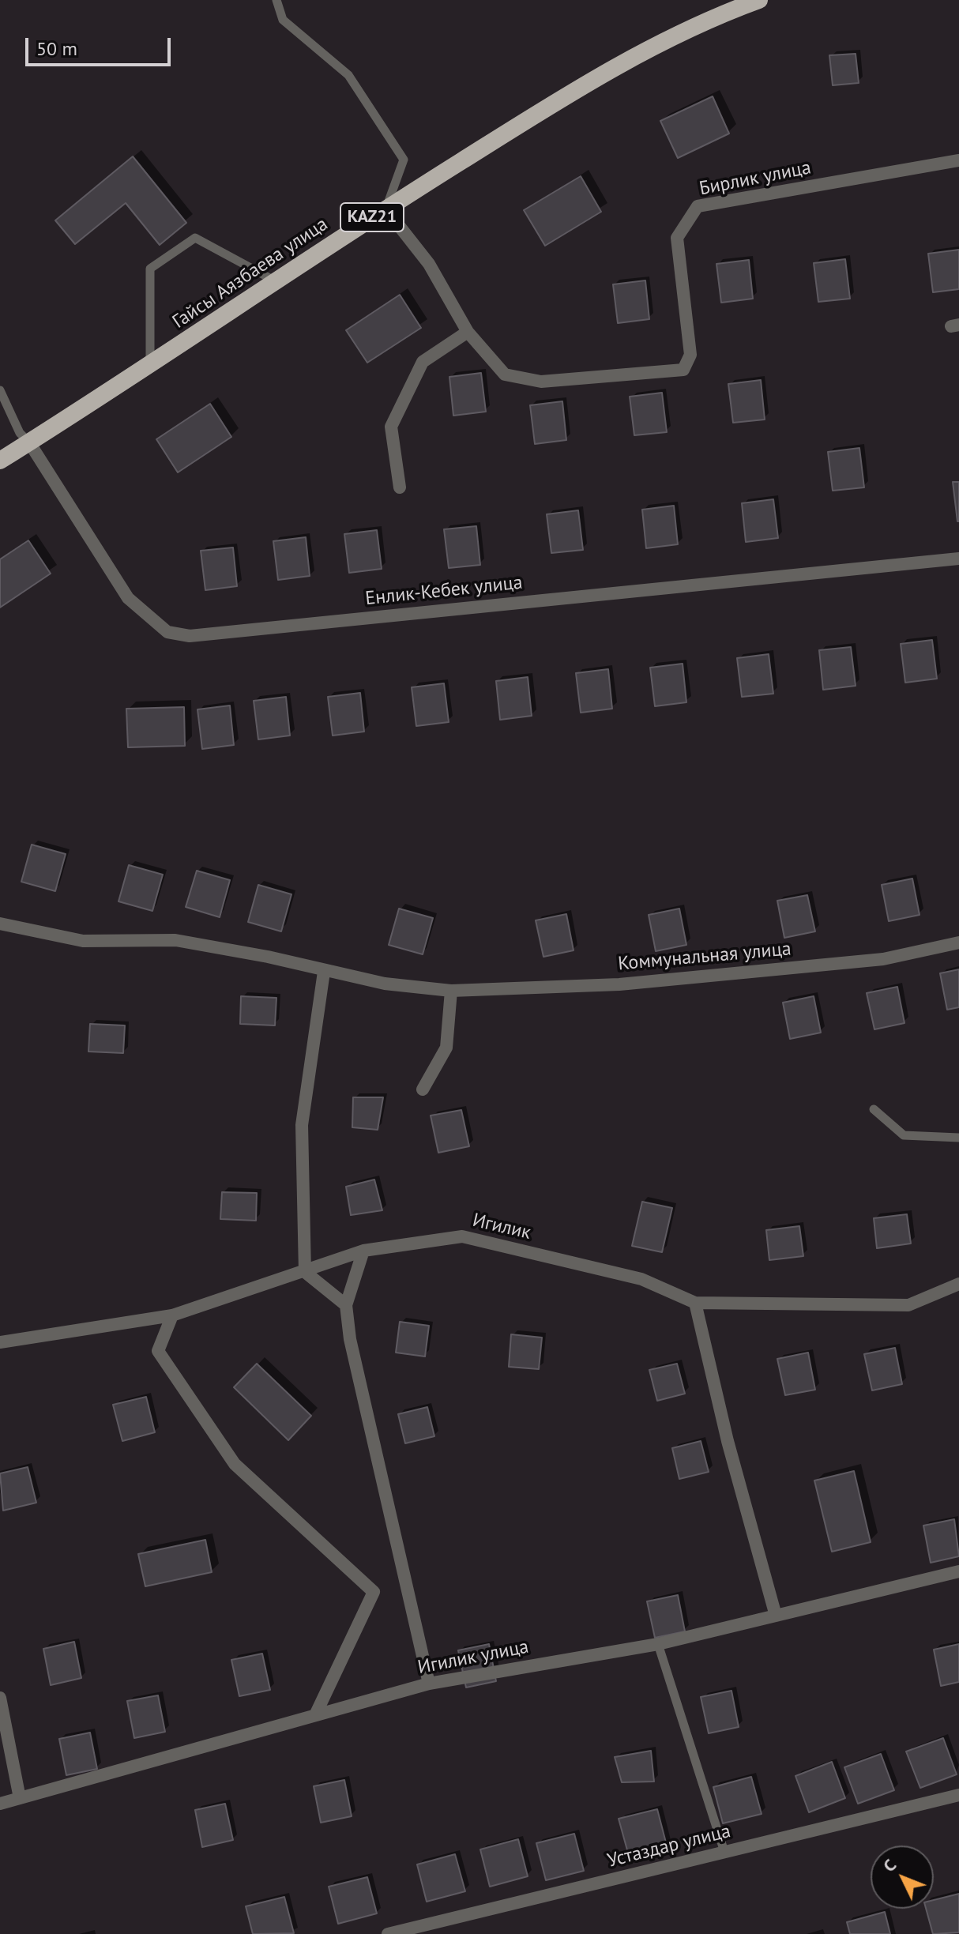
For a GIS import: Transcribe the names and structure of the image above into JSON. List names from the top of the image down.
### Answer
{
  "streets": {
    "highway": ["KAZ21", "Гайсы Аязбаева улица"],
    "street": [
      "Бирлик улица",
      "Енлик-Кебек улица",
      "Коммунальная улица",
      "Игилик",
      "Игилик улица",
      "Устаздар улица"
    ]
  },
  "crossings": [
    ["Бирлик улица", "Гайсы Аязбаева улица"],
    ["Гайсы Аязбаева улица", "Енлик-Кебек улица"]
  ],
  "scale_bar": "50 m",
  "north": "top left"
}
